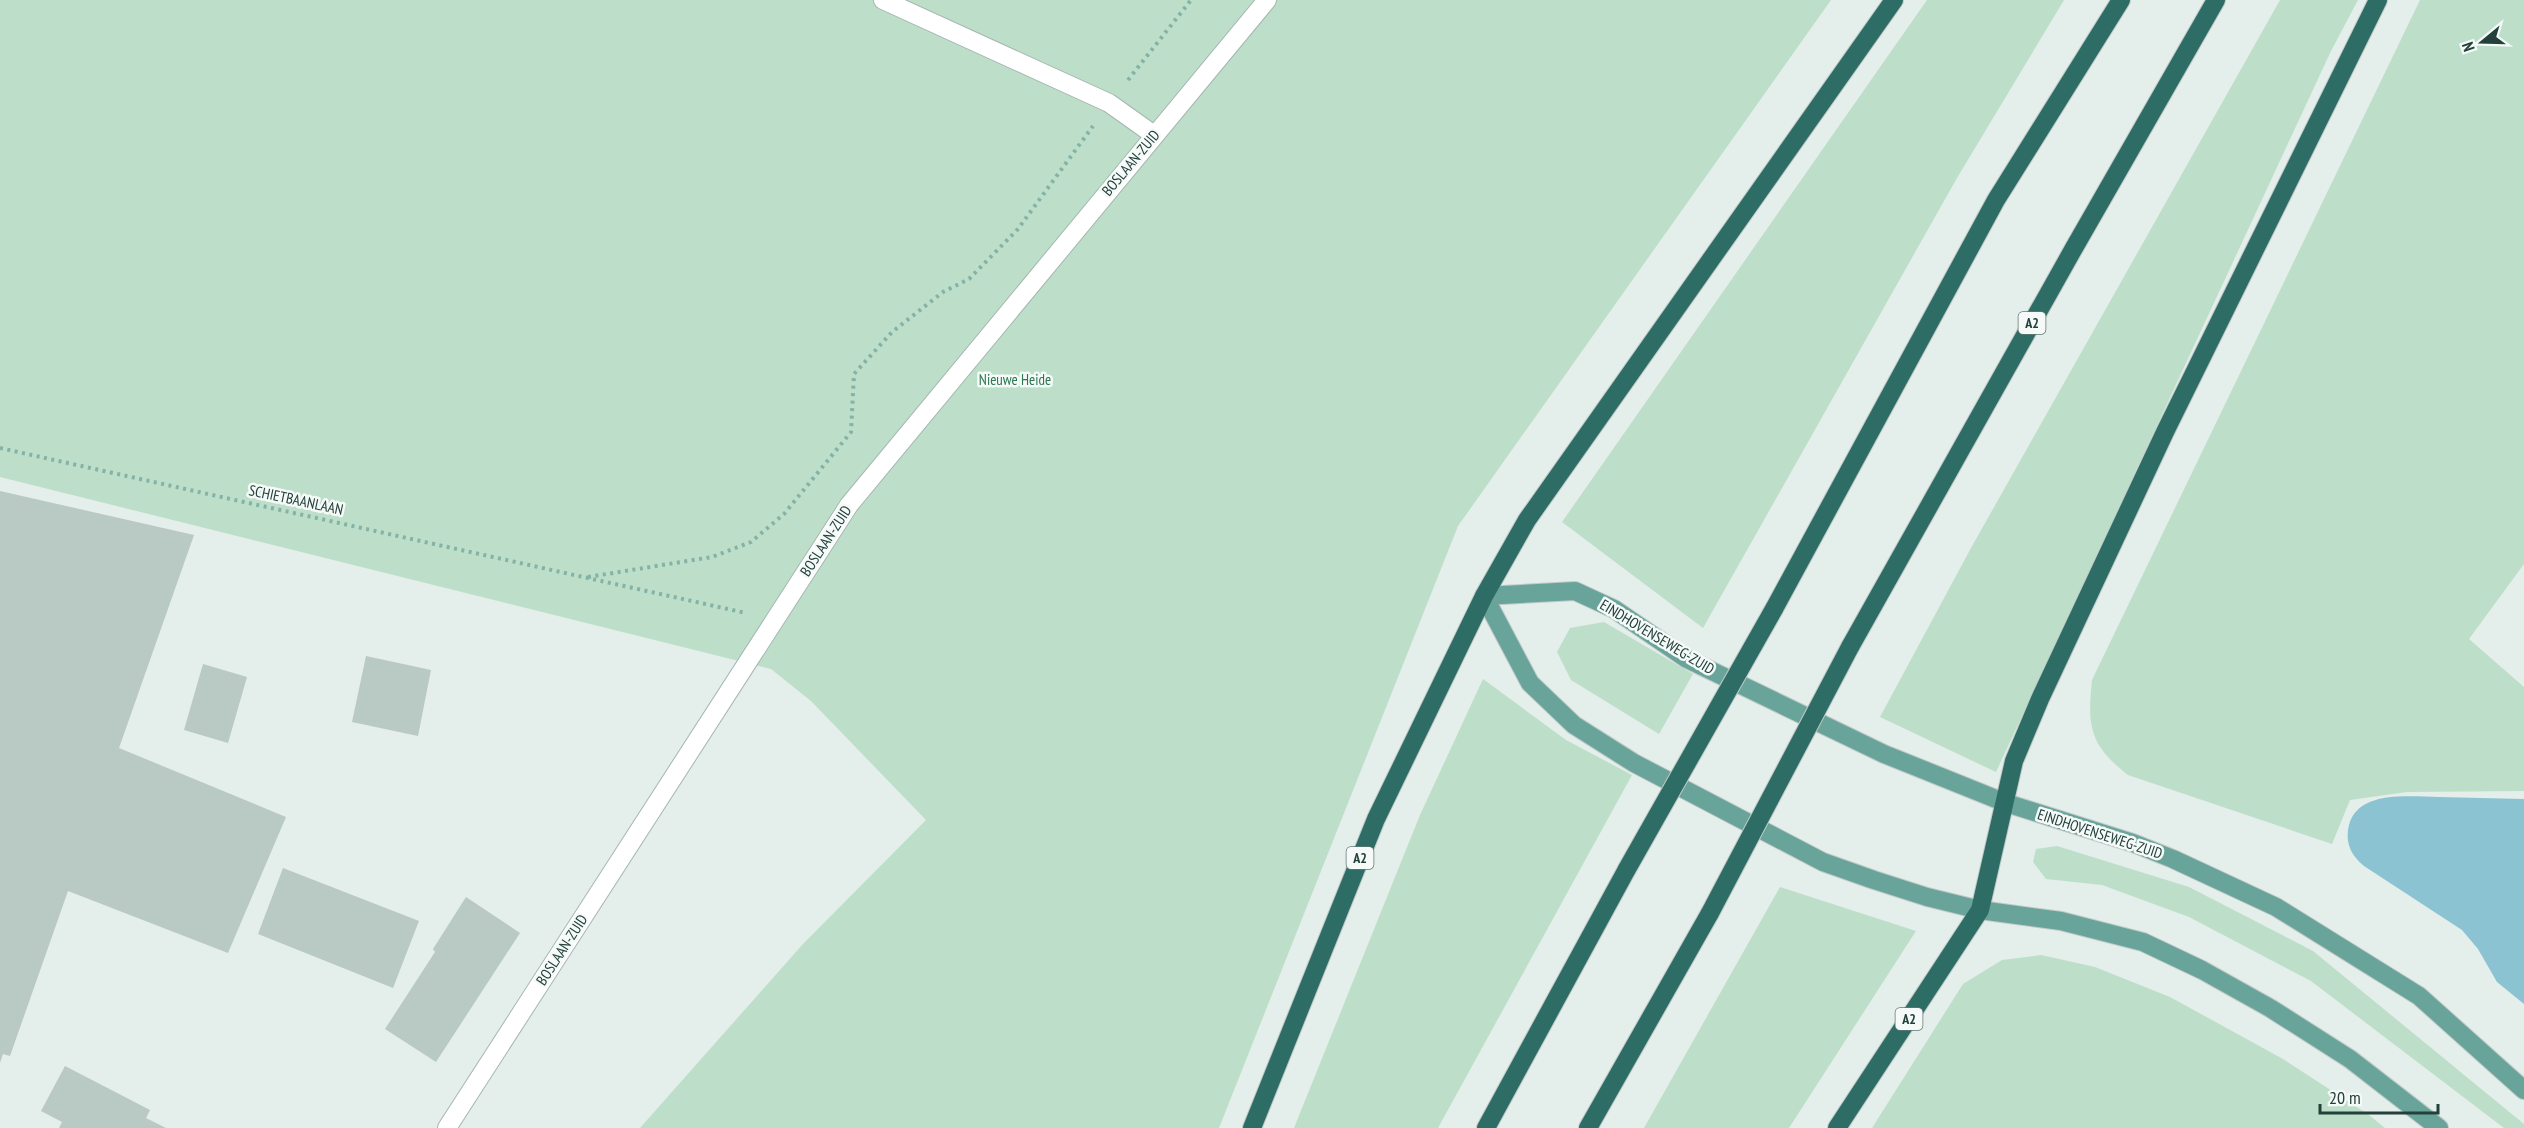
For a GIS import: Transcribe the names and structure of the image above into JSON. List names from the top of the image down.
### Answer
{
  "streets": {
    "highway": ["A2"],
    "main road": ["EINDHOVENSEWEG-ZUID"],
    "street": ["BOSLAAN-ZUID"],
    "path": ["SCHIETBAANLAAN"]
  },
  "crossings": [
    ["BOSLAAN-ZUID", "SCHIETBAANLAAN"],
    ["A2", "EINDHOVENSEWEG-ZUID"]
  ],
  "parks": ["Nieuwe Heide"],
  "scale_bar": "20 m",
  "north": "left"
}
